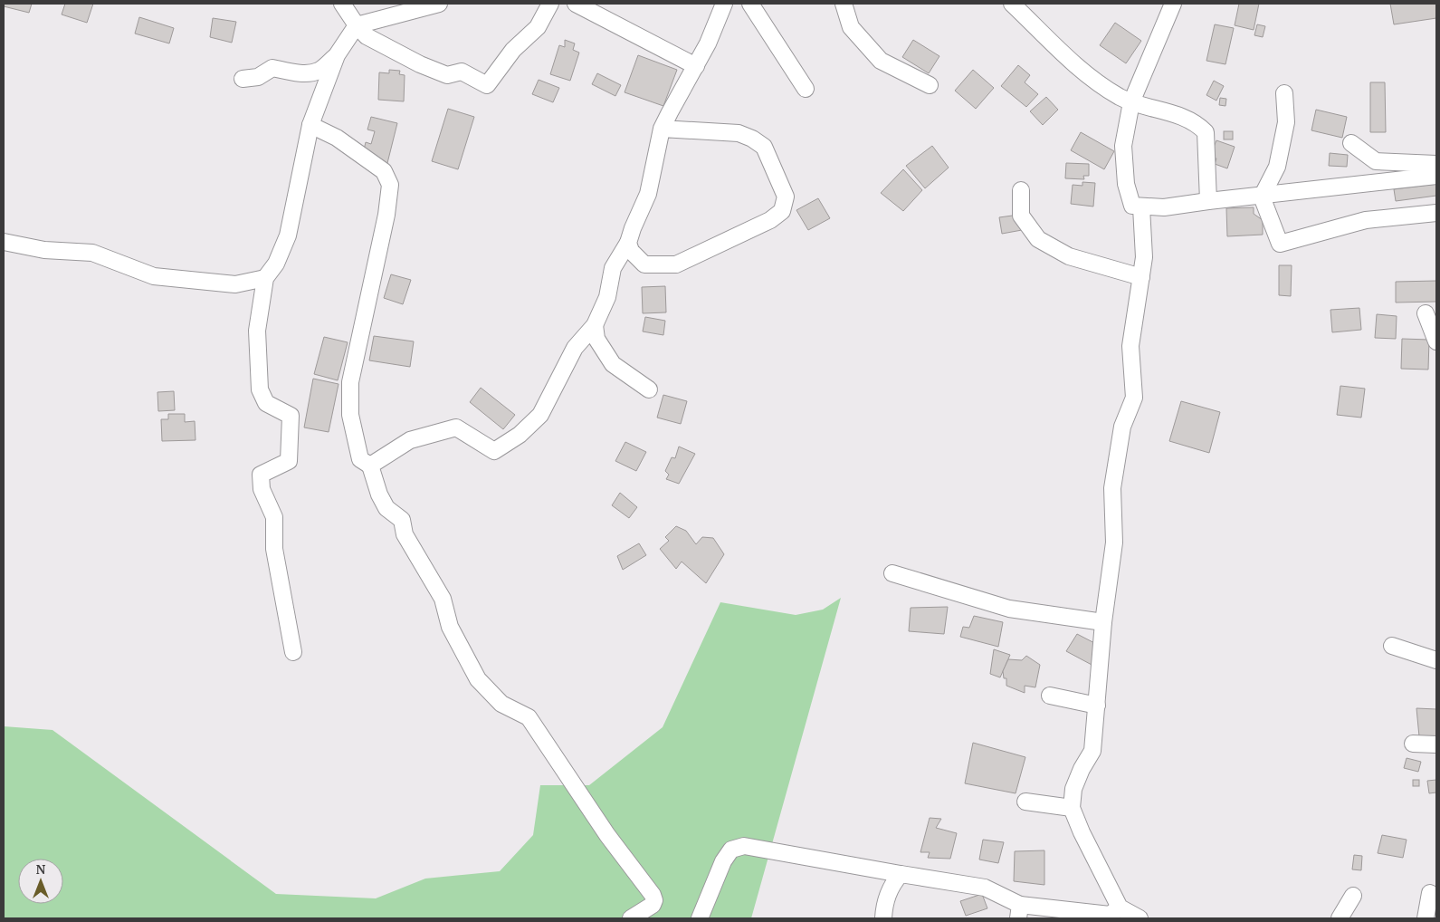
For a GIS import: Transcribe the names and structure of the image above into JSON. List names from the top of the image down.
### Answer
{
  "north": "top"
}
